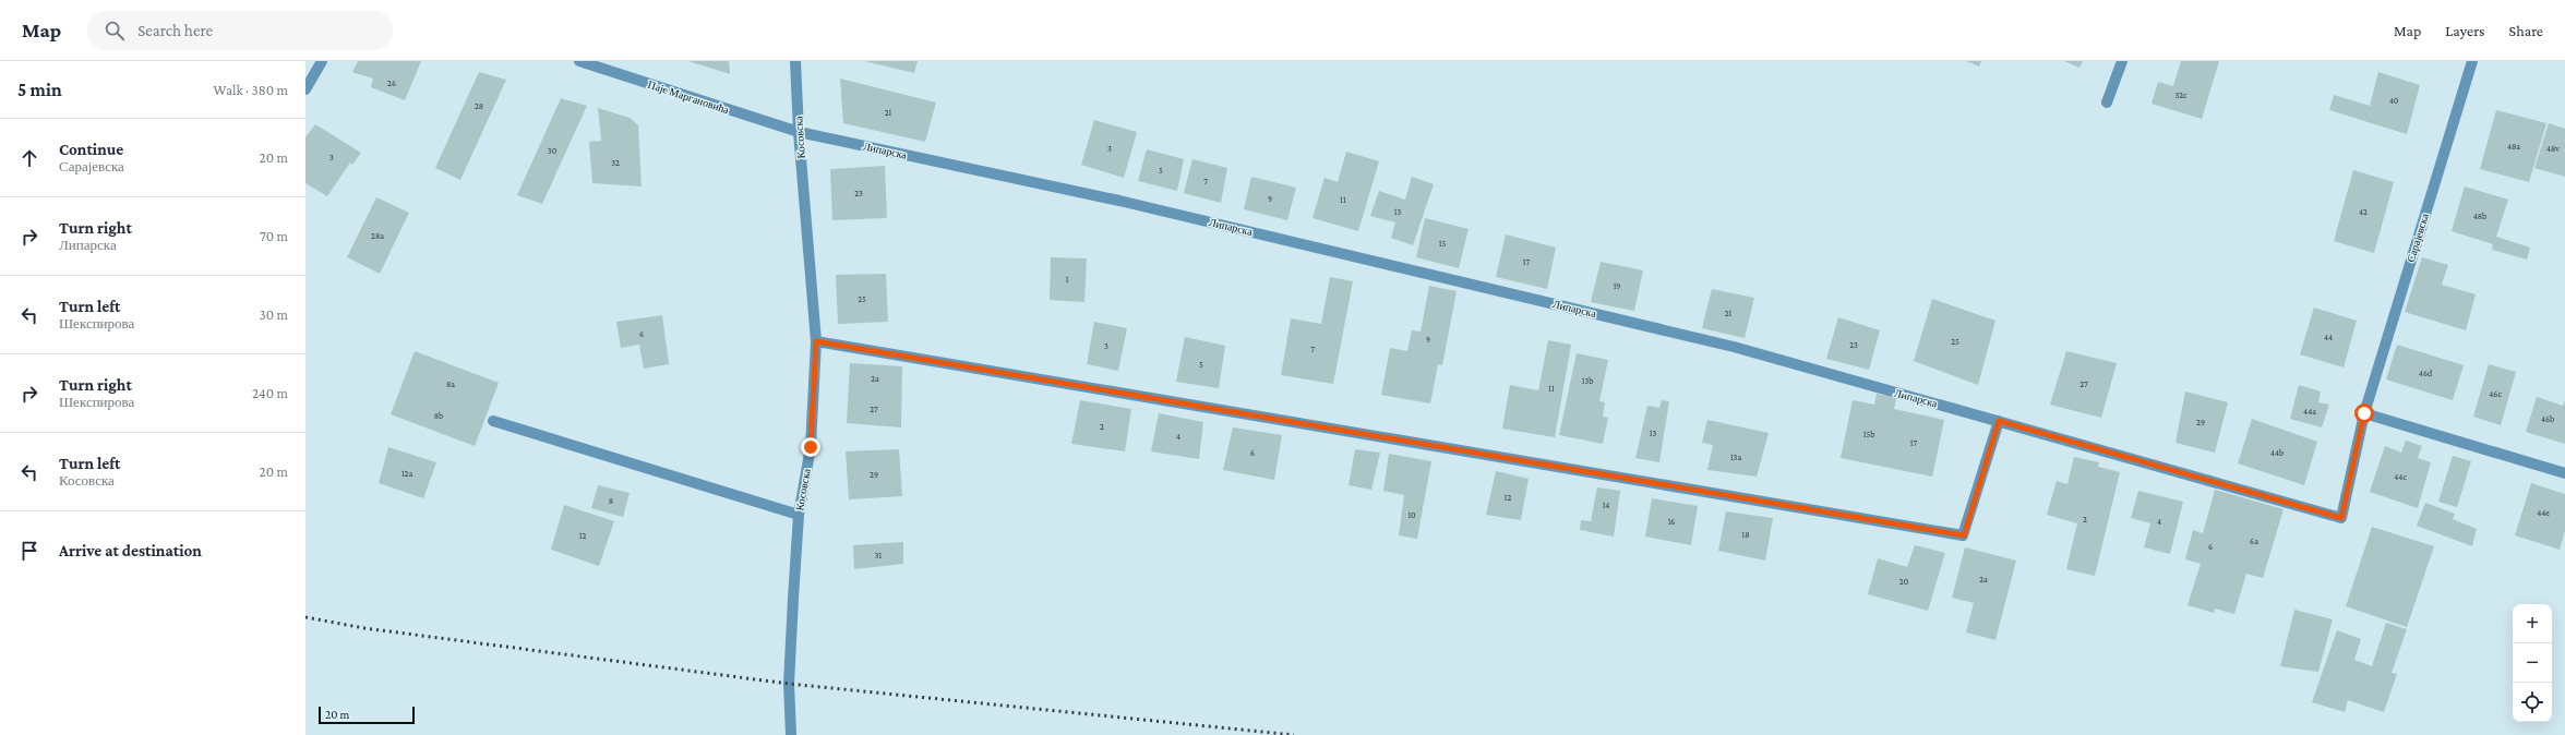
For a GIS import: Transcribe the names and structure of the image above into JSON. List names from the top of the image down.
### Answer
{
  "streets": {
    "street": [
      "Паје Маргановића",
      "Косовска",
      "Липарска",
      "Сарајевска"
    ]
  },
  "crossings": [
    ["Паје Маргановића", "Косовска"],
    ["Паје Маргановића", "Липарска"],
    ["Косовска", "Липарска"],
    ["Липарска", "Сарајевска"]
  ],
  "house_numbers": [
    "26",
    "32c",
    "40",
    "28",
    "21",
    "48a",
    "3",
    "48v",
    "30",
    "3",
    "32",
    "5",
    "7",
    "23",
    "9",
    "11",
    "13",
    "42",
    "48b",
    "28a",
    "15",
    "17",
    "1",
    "19",
    "25",
    "21",
    "6",
    "44",
    "9",
    "25",
    "23",
    "3",
    "7",
    "5",
    "46d",
    "2a",
    "13b",
    "8a",
    "27",
    "11",
    "46c",
    "27",
    "44a",
    "8b",
    "46b",
    "29",
    "2",
    "13",
    "15b",
    "4",
    "17",
    "6",
    "44b",
    "13a",
    "12a",
    "29",
    "44c",
    "12",
    "8",
    "14",
    "44e",
    "10",
    "2",
    "16",
    "4",
    "18",
    "12",
    "6a",
    "6",
    "31",
    "2a",
    "20"
  ],
  "scale_bar": "20 m",
  "page": {
    "header": "Map",
    "search": "Search here",
    "nav": ["Map", "Layers", "Share"],
    "heading": ["5 min", "Walk · 380 m"],
    "list": [
      ["Continue", "Сарајевска", "20 m"],
      ["Turn right", "Липарска", "70 m"],
      ["Turn left", "Шекспирова", "30 m"],
      ["Turn right", "Шекспирова", "240 m"],
      ["Turn left", "Косовска", "20 m"],
      "Arrive at destination"
    ],
    "map_buttons": ["+", "−"],
    "scale": "20 m"
  }
}
